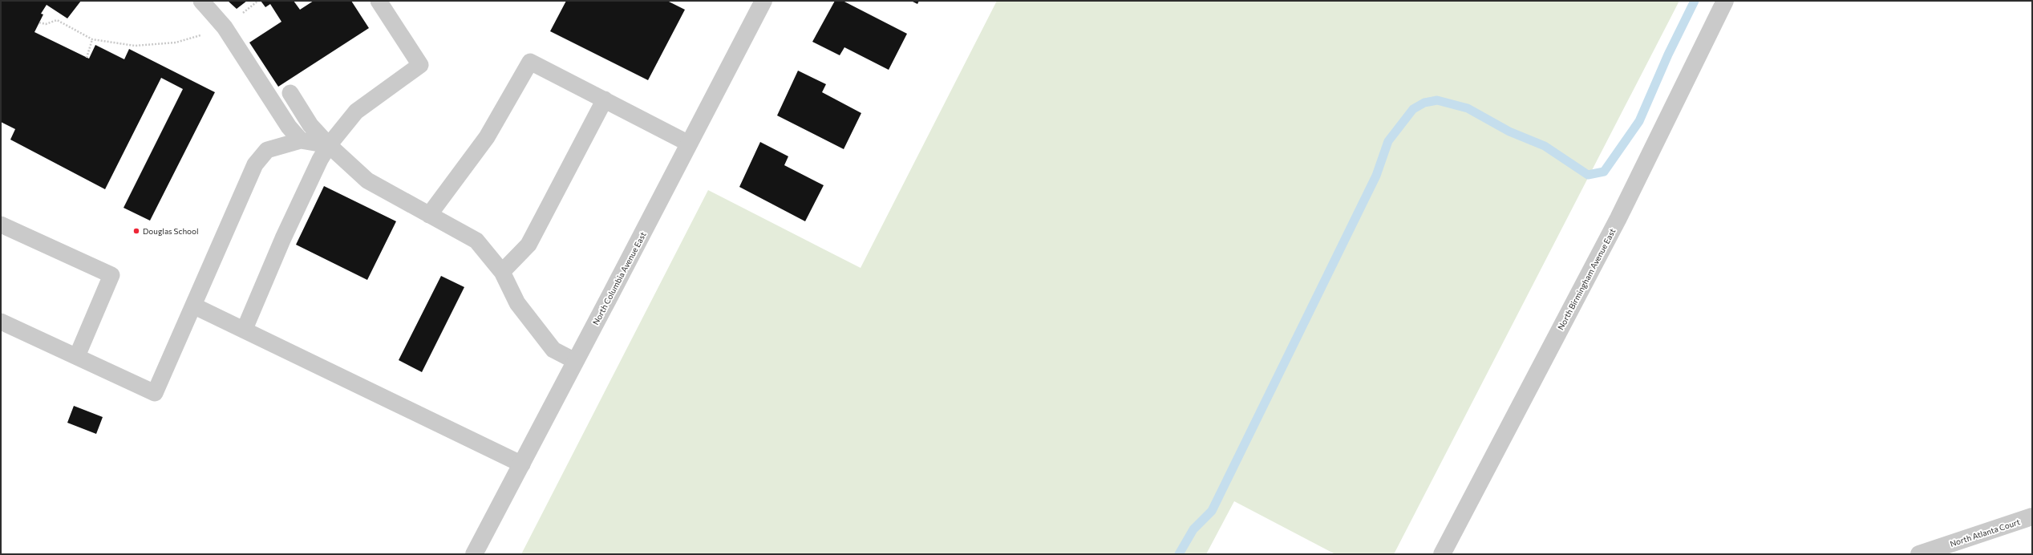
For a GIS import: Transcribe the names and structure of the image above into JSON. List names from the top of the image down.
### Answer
{
  "streets": {
    "street": ["North Columbia Avenue East", "North Birmingham Avenue East", "North Atlanta Court"]
  },
  "places": ["Douglas School"]
}
